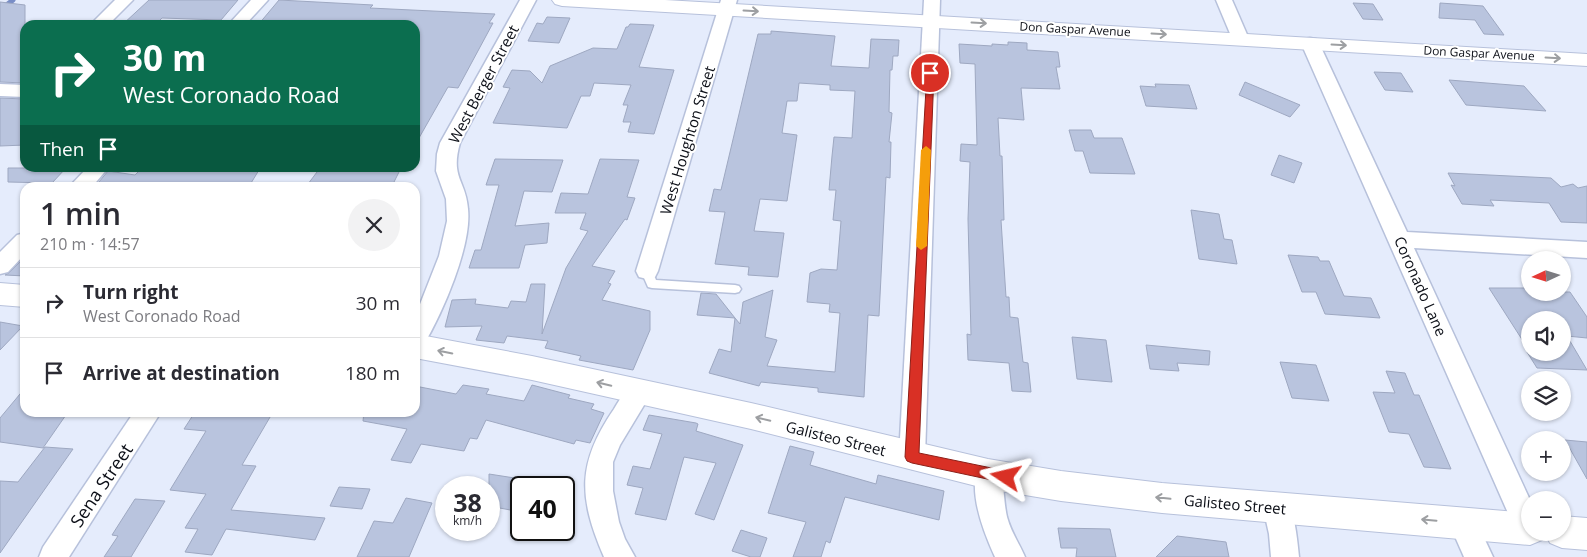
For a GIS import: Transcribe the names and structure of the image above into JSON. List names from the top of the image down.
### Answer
{
  "streets": {
    "street": [
      "Don Gaspar Avenue",
      "West Berger Street",
      "West Houghton Street",
      "Coronado Lane",
      "Galisteo Street",
      "Sena Street"
    ]
  },
  "crossings": [
    ["Don Gaspar Avenue", "West Houghton Street"],
    ["Don Gaspar Avenue", "Coronado Lane"]
  ],
  "one_way": ["Don Gaspar Avenue", "Galisteo Street"],
  "north": "left",
  "page": {
    "turn": ["30 m", "West Coronado Road"],
    "then": "Then",
    "heading": ["1 min", "210 m · 14:57"],
    "map_buttons": ["+", "−"],
    "list": [
      {
        "name": "Turn right",
        "note": "West Coronado Road",
        "value": "30 m"
      },
      {
        "name": "Arrive at destination",
        "value": "180 m"
      }
    ],
    "speed": "38 km/h",
    "limit": "40"
  }
}
